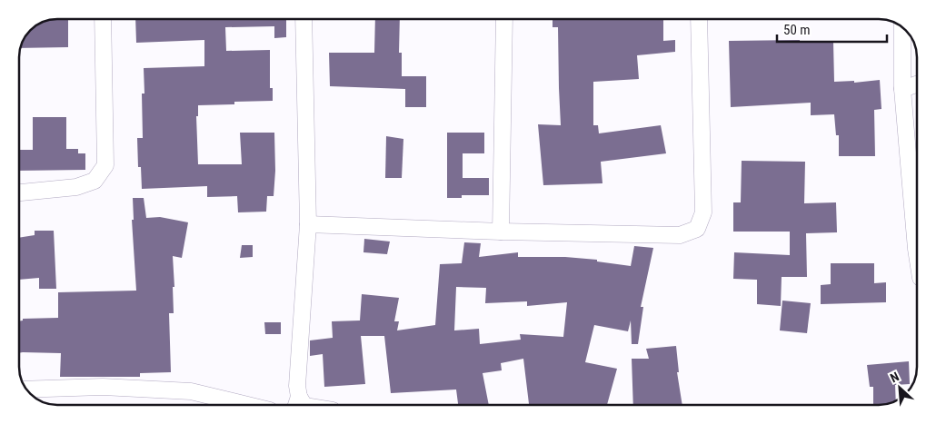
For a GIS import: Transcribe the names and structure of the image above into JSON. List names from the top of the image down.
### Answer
{
  "scale_bar": "50 m",
  "north": "top left"
}
